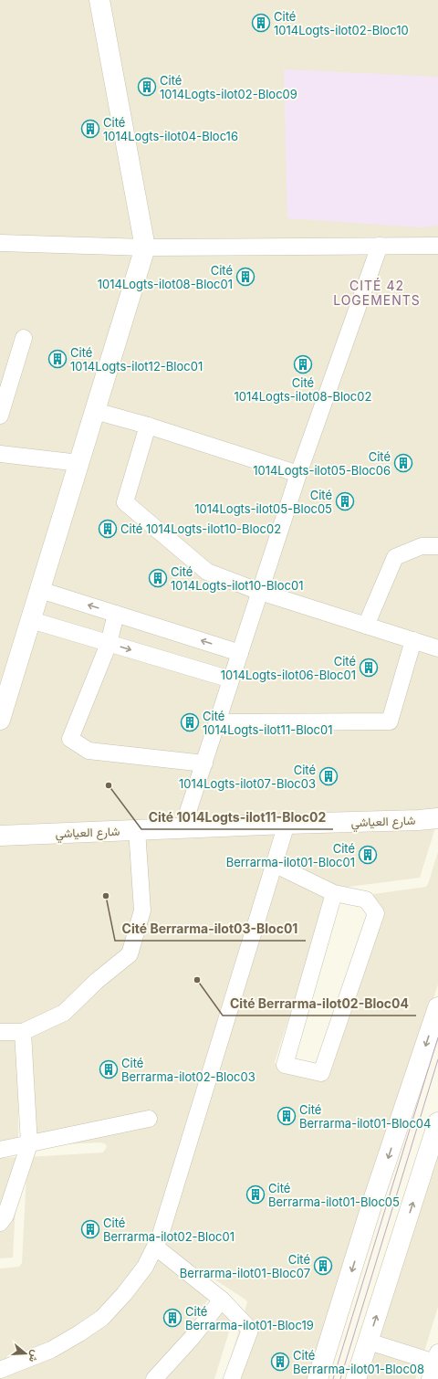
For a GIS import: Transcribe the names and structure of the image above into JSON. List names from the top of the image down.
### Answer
{
  "streets": {
    "street": ["شارع العياشي"]
  },
  "districts": ["CITÉ 42 LOGEMENTS"],
  "places": {
    "building": [
      "Cité 1014Logts-ilot02-Bloc10",
      "Cité 1014Logts-ilot02-Bloc09",
      "Cité 1014Logts-ilot04-Bloc16",
      "Cité 1014Logts-ilot08-Bloc01",
      "Cité 1014Logts-ilot12-Bloc01",
      "Cité 1014Logts-ilot08-Bloc02",
      "Cité 1014Logts-ilot05-Bloc06",
      "Cité 1014Logts-ilot05-Bloc05",
      "Cité 1014Logts-ilot10-Bloc02",
      "Cité 1014Logts-ilot10-Bloc01",
      "Cité 1014Logts-ilot06-Bloc01",
      "Cité 1014Logts-ilot11-Bloc01",
      "Cité 1014Logts-ilot07-Bloc03",
      "Cité Berrarma-ilot01-Bloc01",
      "Cité Berrarma-ilot02-Bloc03",
      "Cité Berrarma-ilot01-Bloc04",
      "Cité Berrarma-ilot01-Bloc05",
      "Cité Berrarma-ilot02-Bloc01",
      "Cité Berrarma-ilot01-Bloc07",
      "Cité Berrarma-ilot01-Bloc19",
      "Cité Berrarma-ilot01-Bloc08"
    ],
    "other": ["Cité 1014Logts-ilot11-Bloc02", "Cité Berrarma-ilot03-Bloc01", "Cité Berrarma-ilot02-Bloc04"]
  },
  "north": "right"
}
